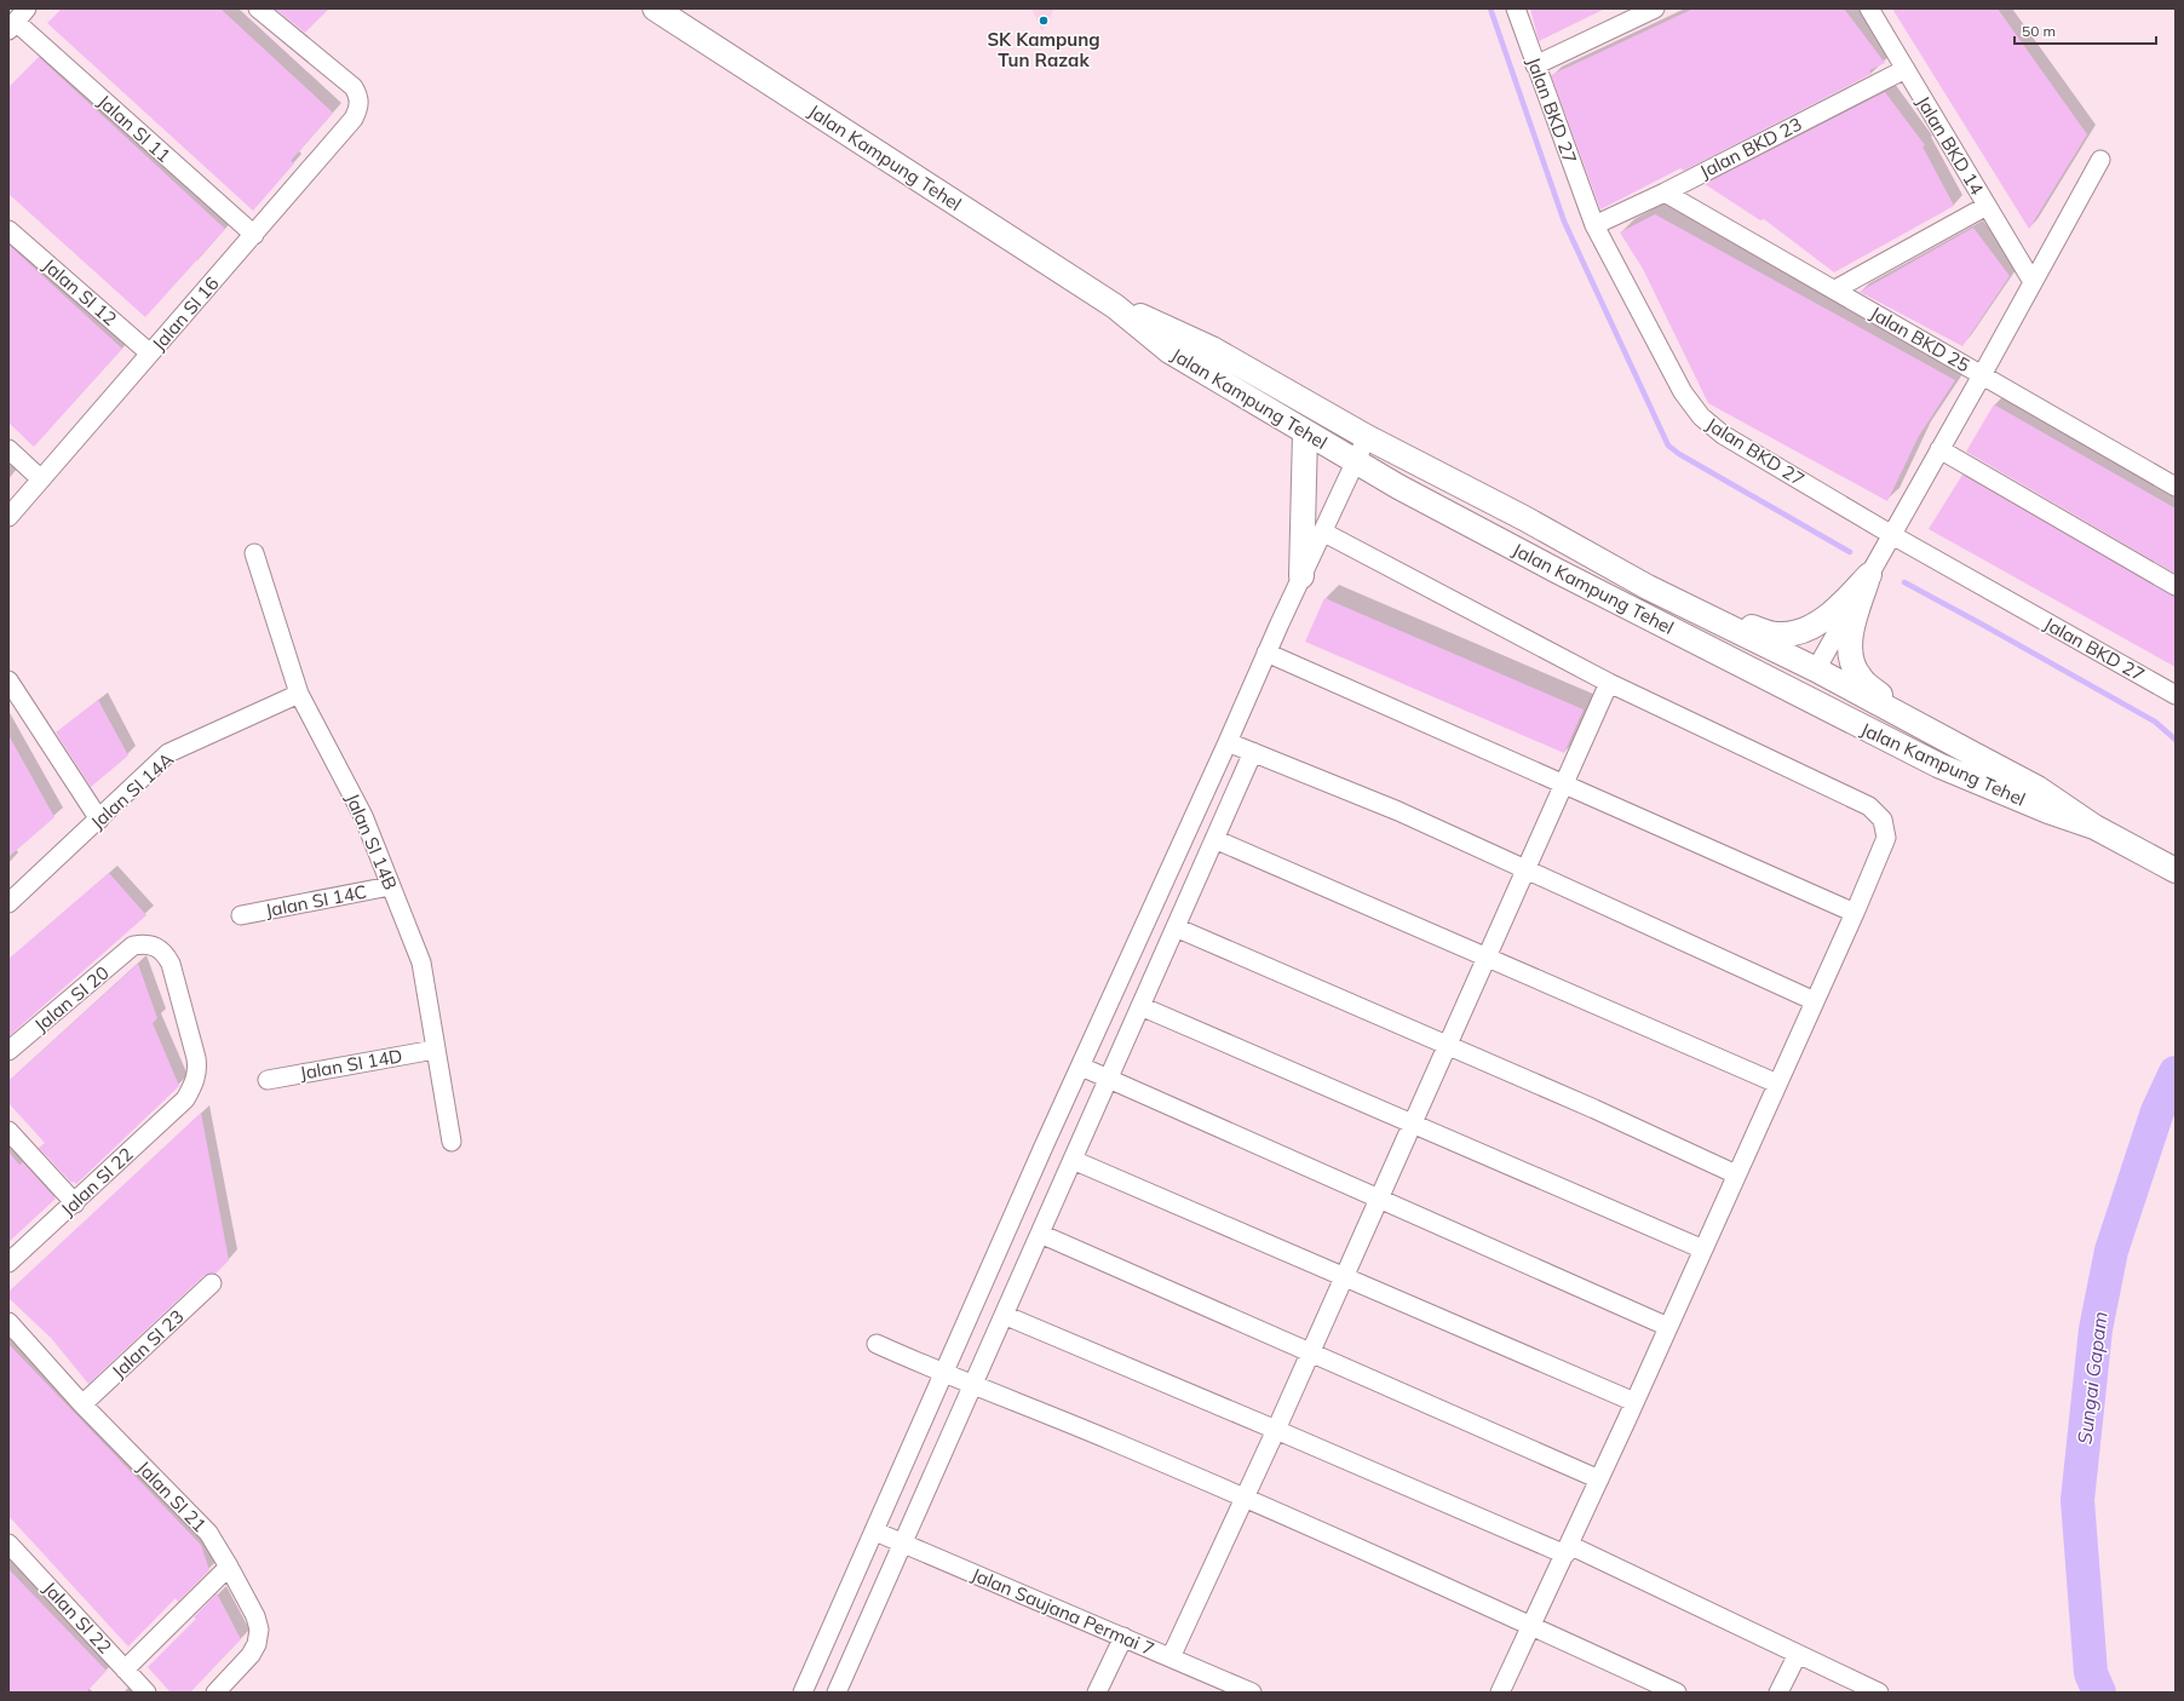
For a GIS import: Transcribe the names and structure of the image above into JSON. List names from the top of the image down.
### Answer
{
  "streets": {
    "main road": ["Jalan Kampung Tehel"],
    "street": [
      "Jalan BKD 27",
      "Jalan SI 11",
      "Jalan BKD 14",
      "Jalan BKD 23",
      "Jalan SI 12",
      "Jalan SI 16",
      "Jalan BKD 25",
      "Jalan SI 14A",
      "Jalan SI 14B",
      "Jalan SI 14C",
      "Jalan SI 20",
      "Jalan SI 14D",
      "Jalan SI 22",
      "Jalan SI 23",
      "Jalan SI 21",
      "Jalan Saujana Permai 7"
    ]
  },
  "crossings": [
    ["Jalan BKD 27", "Jalan BKD 23"],
    ["Jalan SI 11", "Jalan SI 16"],
    ["Jalan BKD 14", "Jalan BKD 23"],
    ["Jalan BKD 23", "Jalan BKD 25"],
    ["Jalan SI 12", "Jalan SI 16"],
    ["Jalan SI 14A", "Jalan SI 14B"],
    ["Jalan SI 14B", "Jalan SI 14C"],
    ["Jalan SI 14B", "Jalan SI 14D"],
    ["Jalan SI 20", "Jalan SI 22"],
    ["Jalan SI 23", "Jalan SI 21"]
  ],
  "water": ["Sungai Gapam"],
  "places": ["SK Kampung Tun Razak"],
  "scale_bar": "50 m"
}
